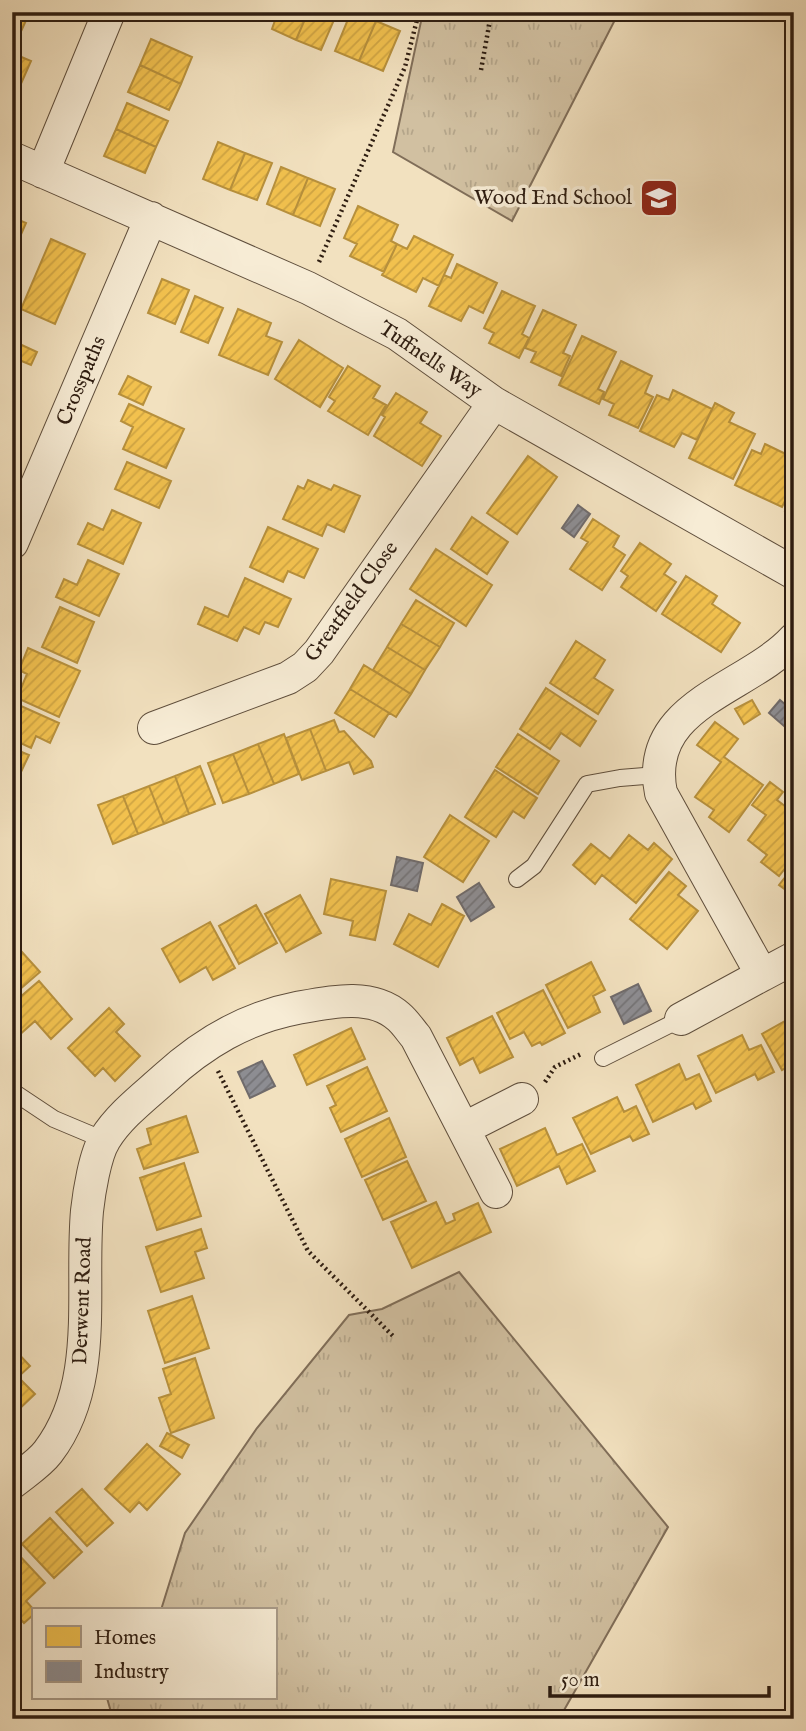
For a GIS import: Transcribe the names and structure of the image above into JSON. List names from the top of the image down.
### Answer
{
  "streets": {
    "street": [
      "Tuffnells Way",
      "Crosspaths",
      "Greatfield Close",
      "Derwent Road"
    ]
  },
  "crossings": [
    ["Tuffnells Way", "Crosspaths"],
    ["Tuffnells Way", "Greatfield Close"]
  ],
  "places": {
    "school or university": ["Wood End School"]
  },
  "legend": ["Homes", "Industry"],
  "scale_bar": "50 m"
}
